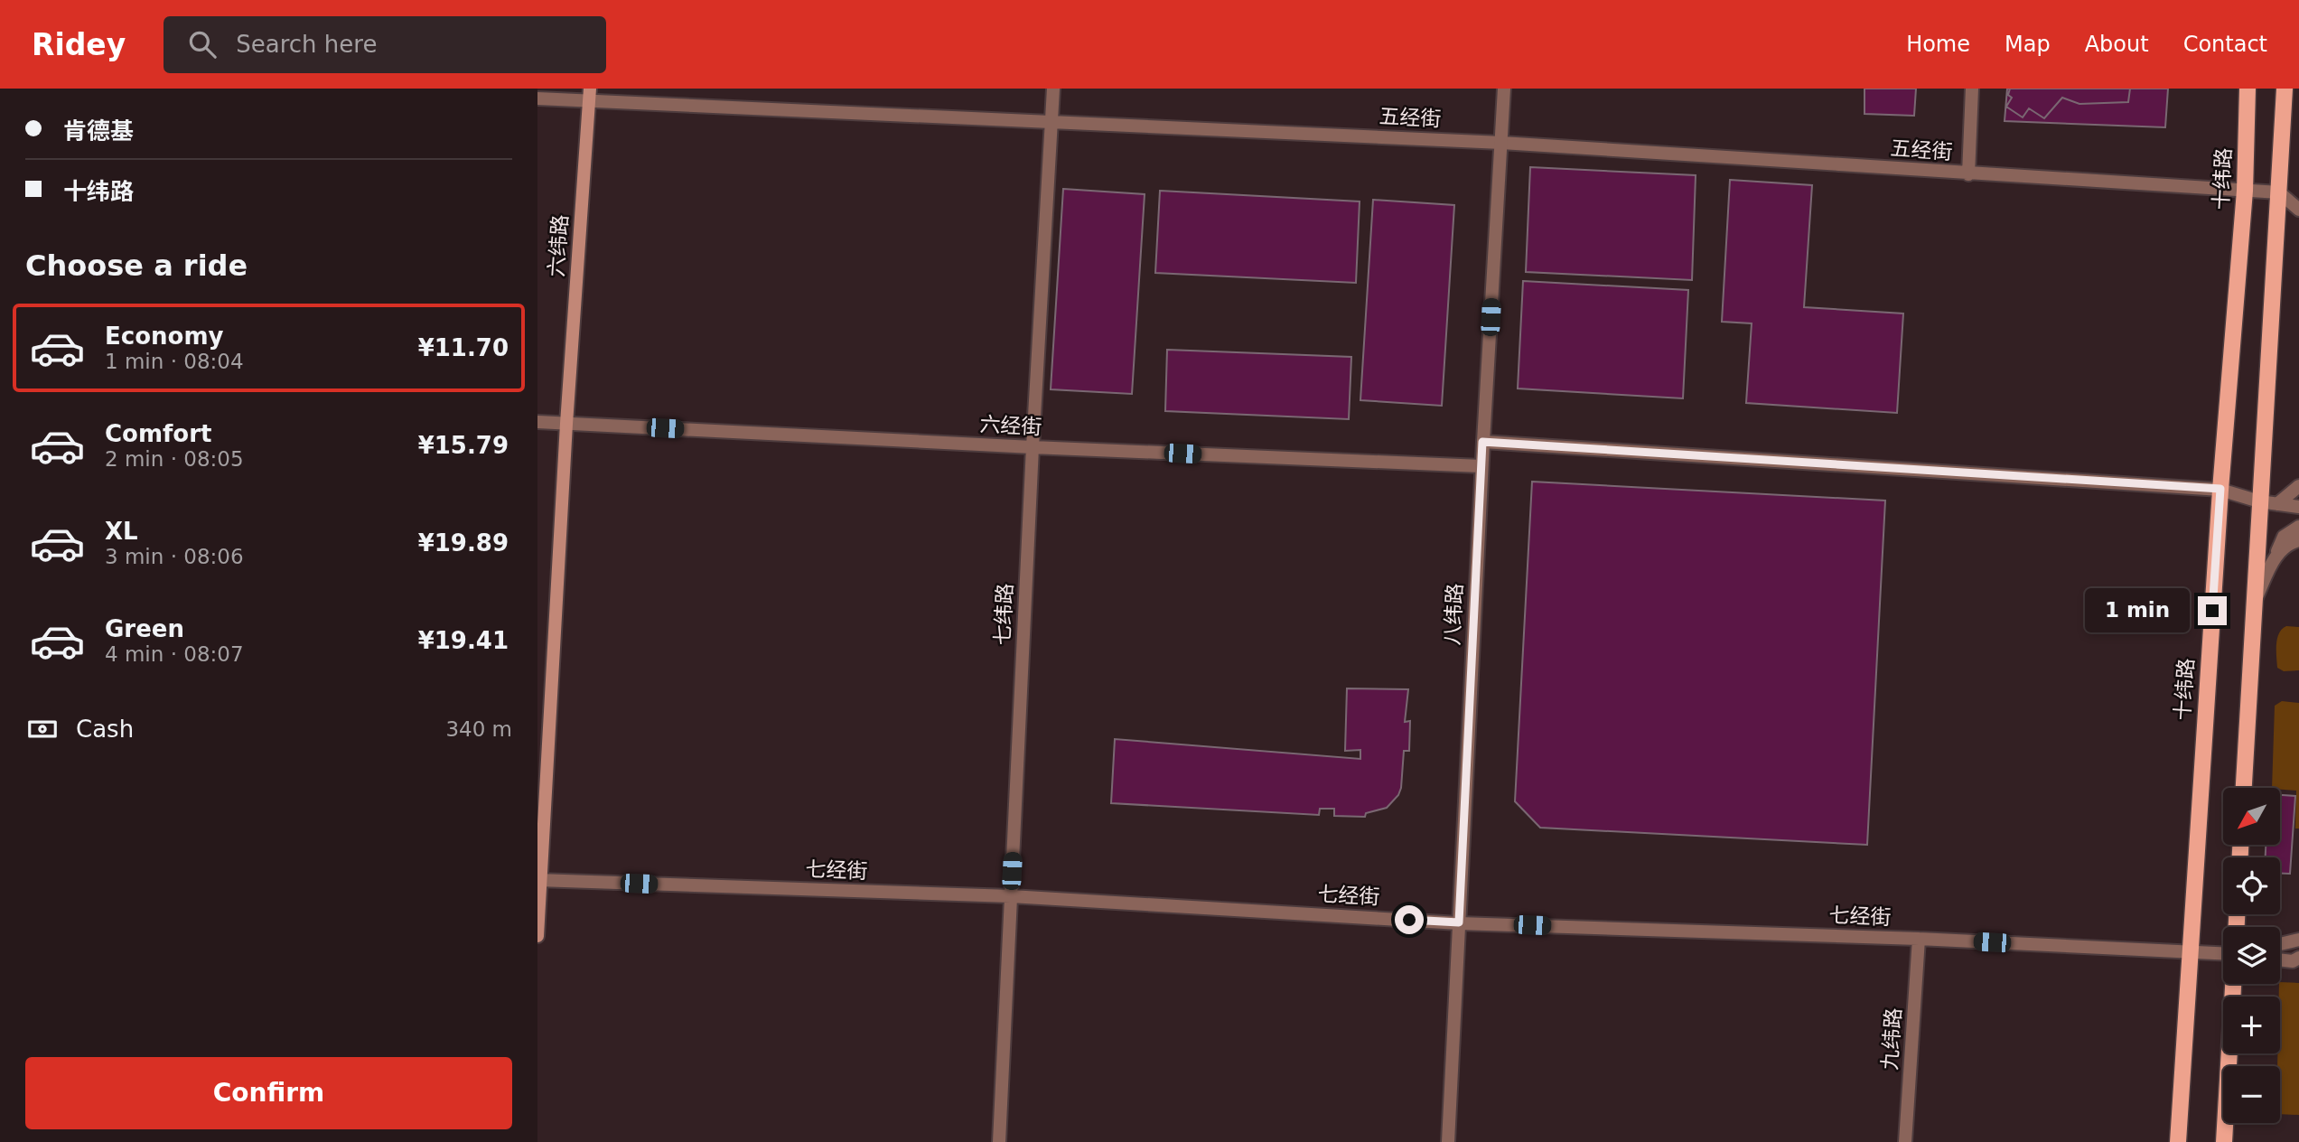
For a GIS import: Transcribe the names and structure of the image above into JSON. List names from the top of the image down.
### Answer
{
  "streets": {
    "main road": ["十纬路", "六纬路"],
    "street": [
      "五经街",
      "六经街",
      "七纬路",
      "八纬路",
      "七经街",
      "九纬路"
    ]
  },
  "crossings": [
    ["五经街", "十纬路"],
    ["五经街", "六纬路"],
    ["五经街", "七纬路"],
    ["五经街", "八纬路"],
    ["十纬路", "七经街"],
    ["六纬路", "六经街"],
    ["六纬路", "七经街"],
    ["六经街", "七纬路"],
    ["六经街", "八纬路"],
    ["七纬路", "七经街"],
    ["八纬路", "七经街"],
    ["七经街", "九纬路"]
  ],
  "north": "bottom left",
  "page": {
    "header": "Ridey",
    "search": "Search here",
    "nav": [
      "Home",
      "Map",
      "About",
      "Contact"
    ],
    "banner": ["肯德基", "十纬路"],
    "heading": "Choose a ride",
    "list": [
      {
        "name": "Economy",
        "note": "1 min · 08:04",
        "value": "¥11.70"
      },
      {
        "name": "Comfort",
        "note": "2 min · 08:05",
        "value": "¥15.79"
      },
      {
        "name": "XL",
        "note": "3 min · 08:06",
        "value": "¥19.89"
      },
      {
        "name": "Green",
        "note": "4 min · 08:07",
        "value": "¥19.41"
      }
    ],
    "bubble": "1 min",
    "pay": ["Cash", "340 m"],
    "map_buttons": ["+", "−"],
    "buttons": "Confirm"
  }
}
